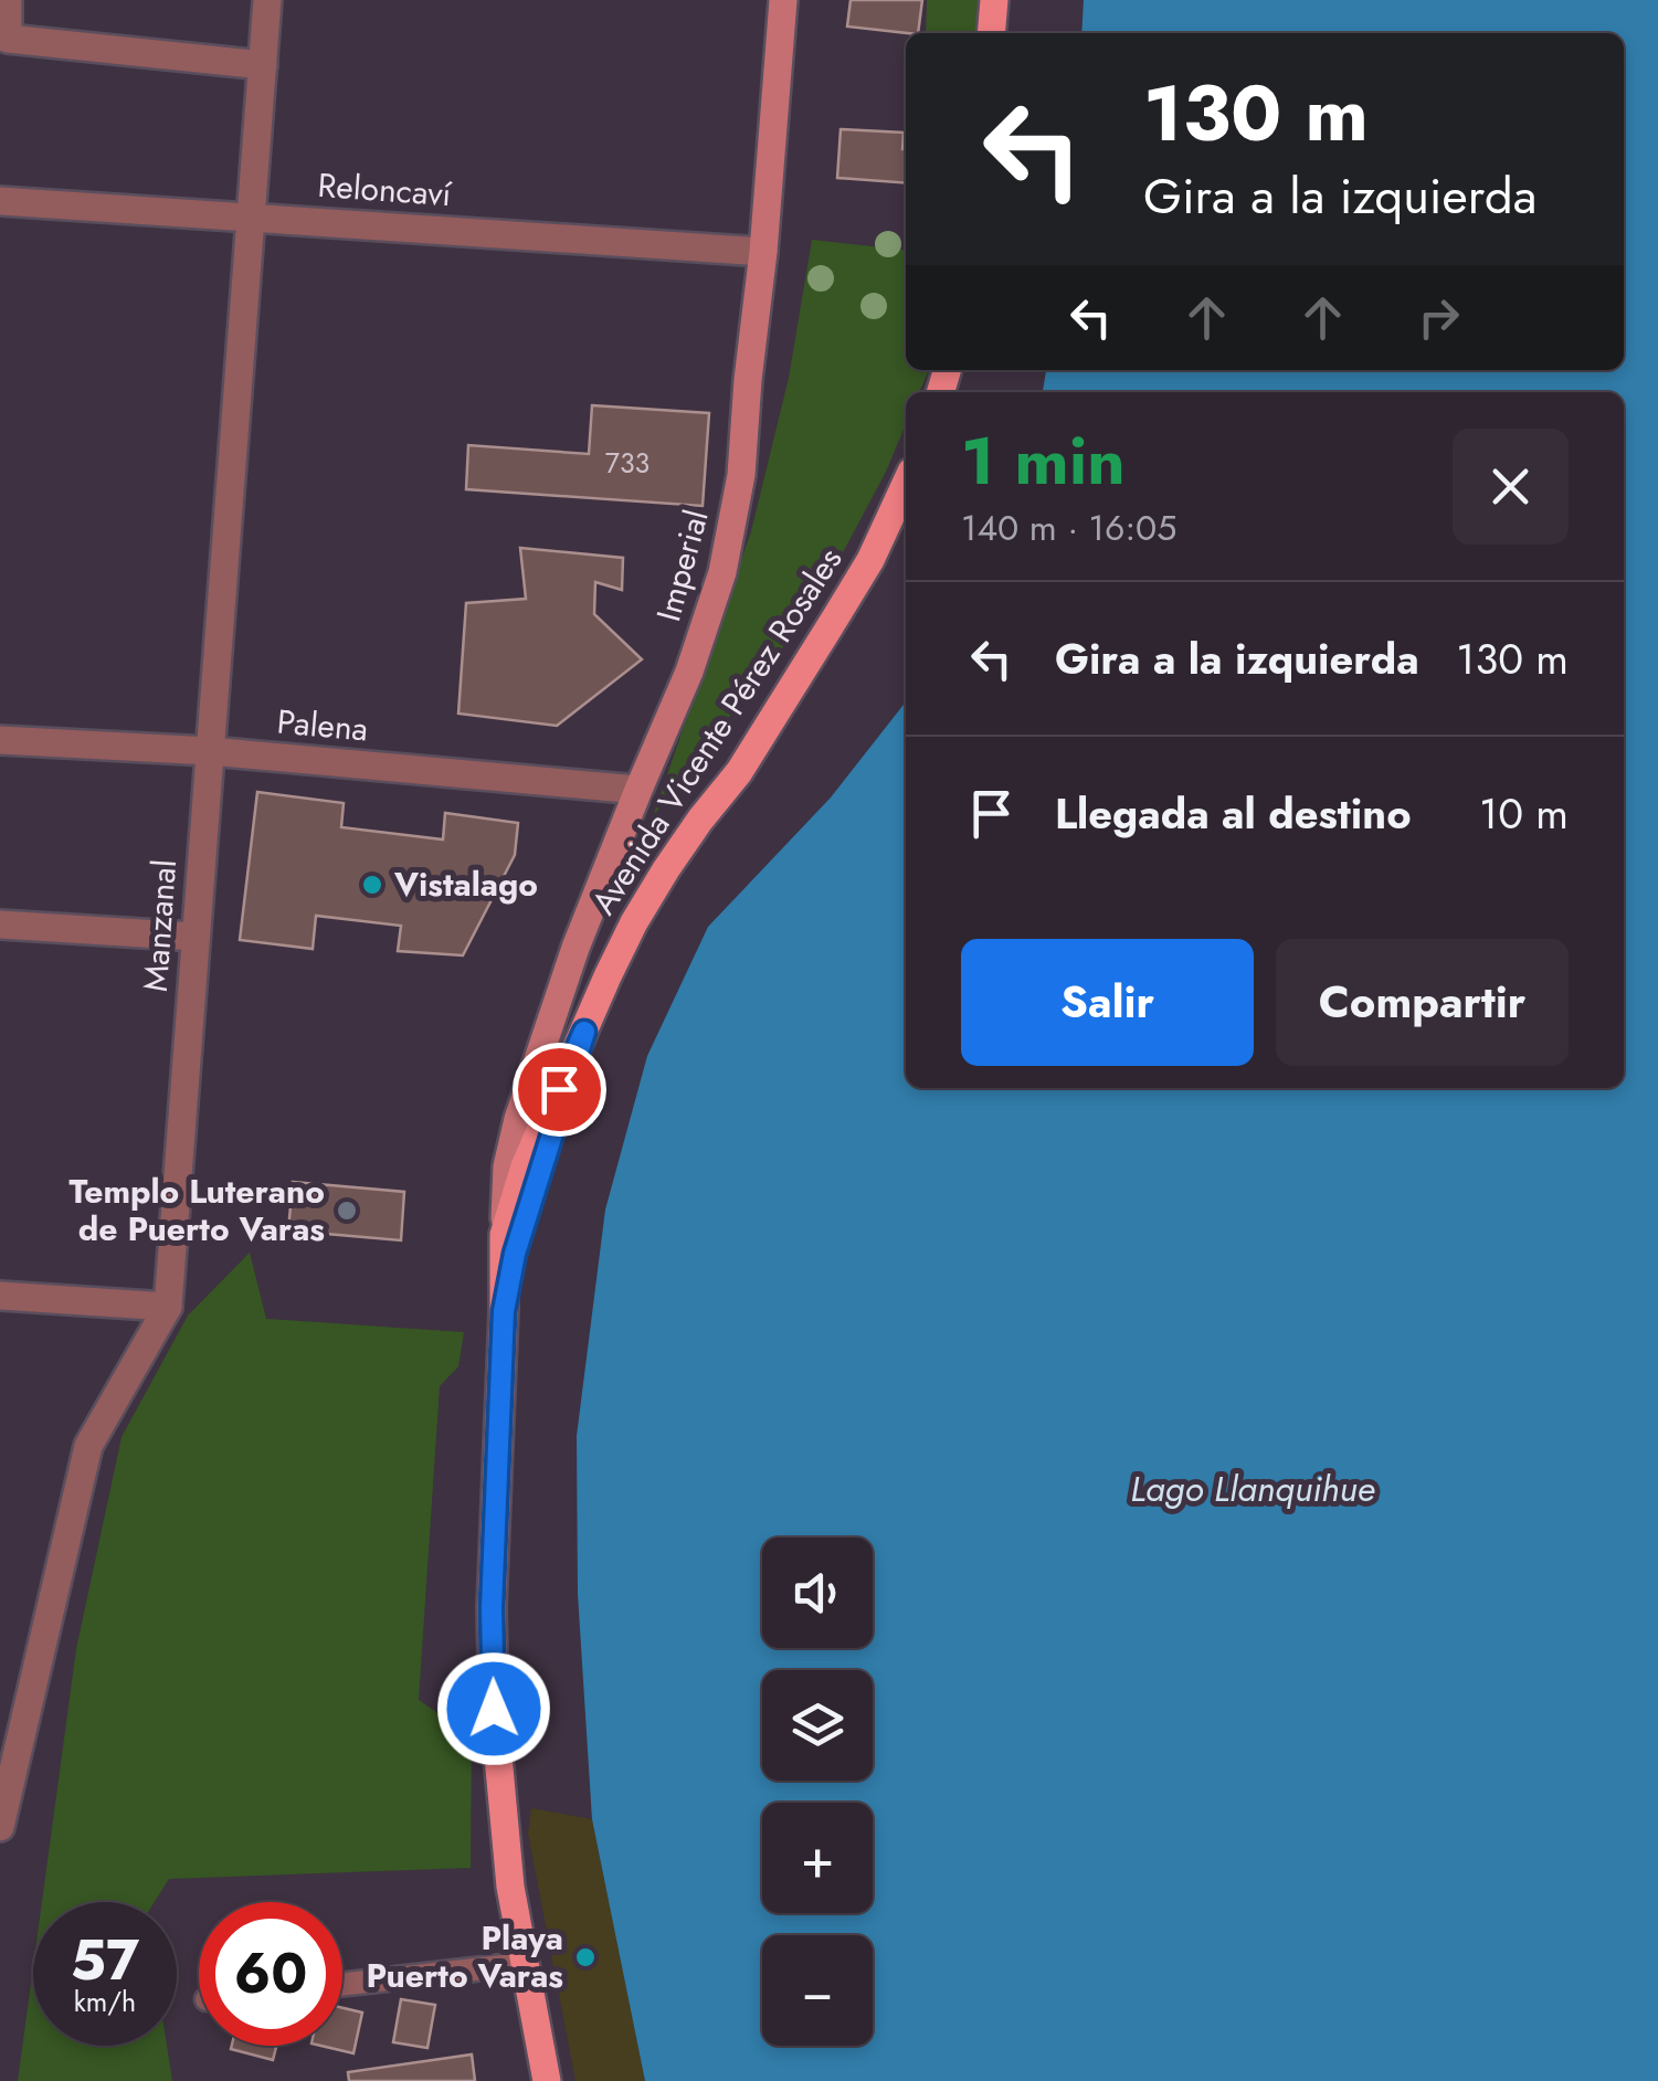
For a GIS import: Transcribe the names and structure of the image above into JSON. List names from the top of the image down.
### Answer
{
  "streets": {
    "main road": ["Avenida Vicente Pérez Rosales"],
    "street": [
      "Reloncaví",
      "Imperial",
      "Palena",
      "Manzanal"
    ]
  },
  "crossings": [
    ["Reloncaví", "Imperial"],
    ["Reloncaví", "Manzanal"],
    ["Imperial", "Palena"],
    ["Imperial", "Avenida Vicente Pérez Rosales"],
    ["Palena", "Manzanal"]
  ],
  "water": ["Lago Llanquihue"],
  "places": ["Vistalago", "Templo Luterano de Puerto Varas", "Playa Puerto Varas"],
  "house_numbers": ["733"],
  "page": {
    "turn": ["130 m", "Gira a la izquierda"],
    "heading": ["1 min", "140 m · 16:05"],
    "list": [
      {
        "name": "Gira a la izquierda",
        "value": "130 m"
      },
      {
        "name": "Llegada al destino",
        "value": "10 m"
      }
    ],
    "buttons": ["Salir", "Compartir"],
    "map_buttons": ["+", "−"],
    "speed": "57 km/h",
    "limit": "60"
  }
}
